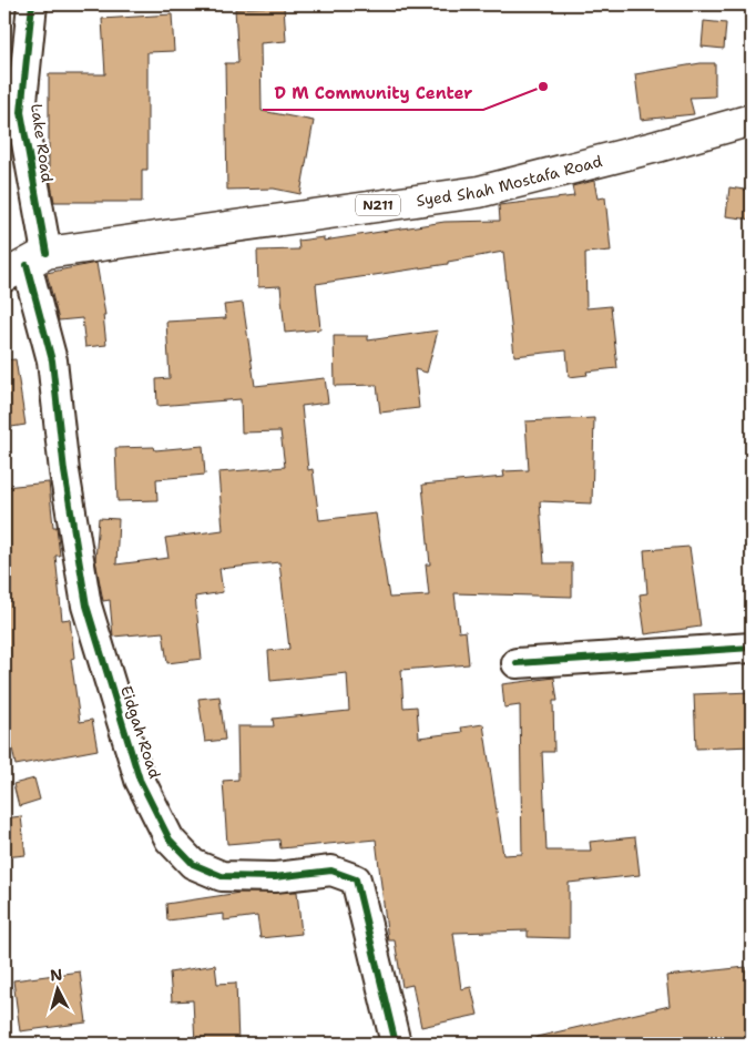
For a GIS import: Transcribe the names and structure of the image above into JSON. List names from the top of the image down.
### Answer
{
  "streets": {
    "highway": ["Syed Shah Mostafa Road", "N211"],
    "street": ["Lake Road", "Eidgah Road"]
  },
  "crossings": [
    ["Lake Road", "Syed Shah Mostafa Road"],
    ["Lake Road", "Eidgah Road"],
    ["Syed Shah Mostafa Road", "Eidgah Road"]
  ],
  "places": ["D M Community Center"],
  "north": "top"
}
